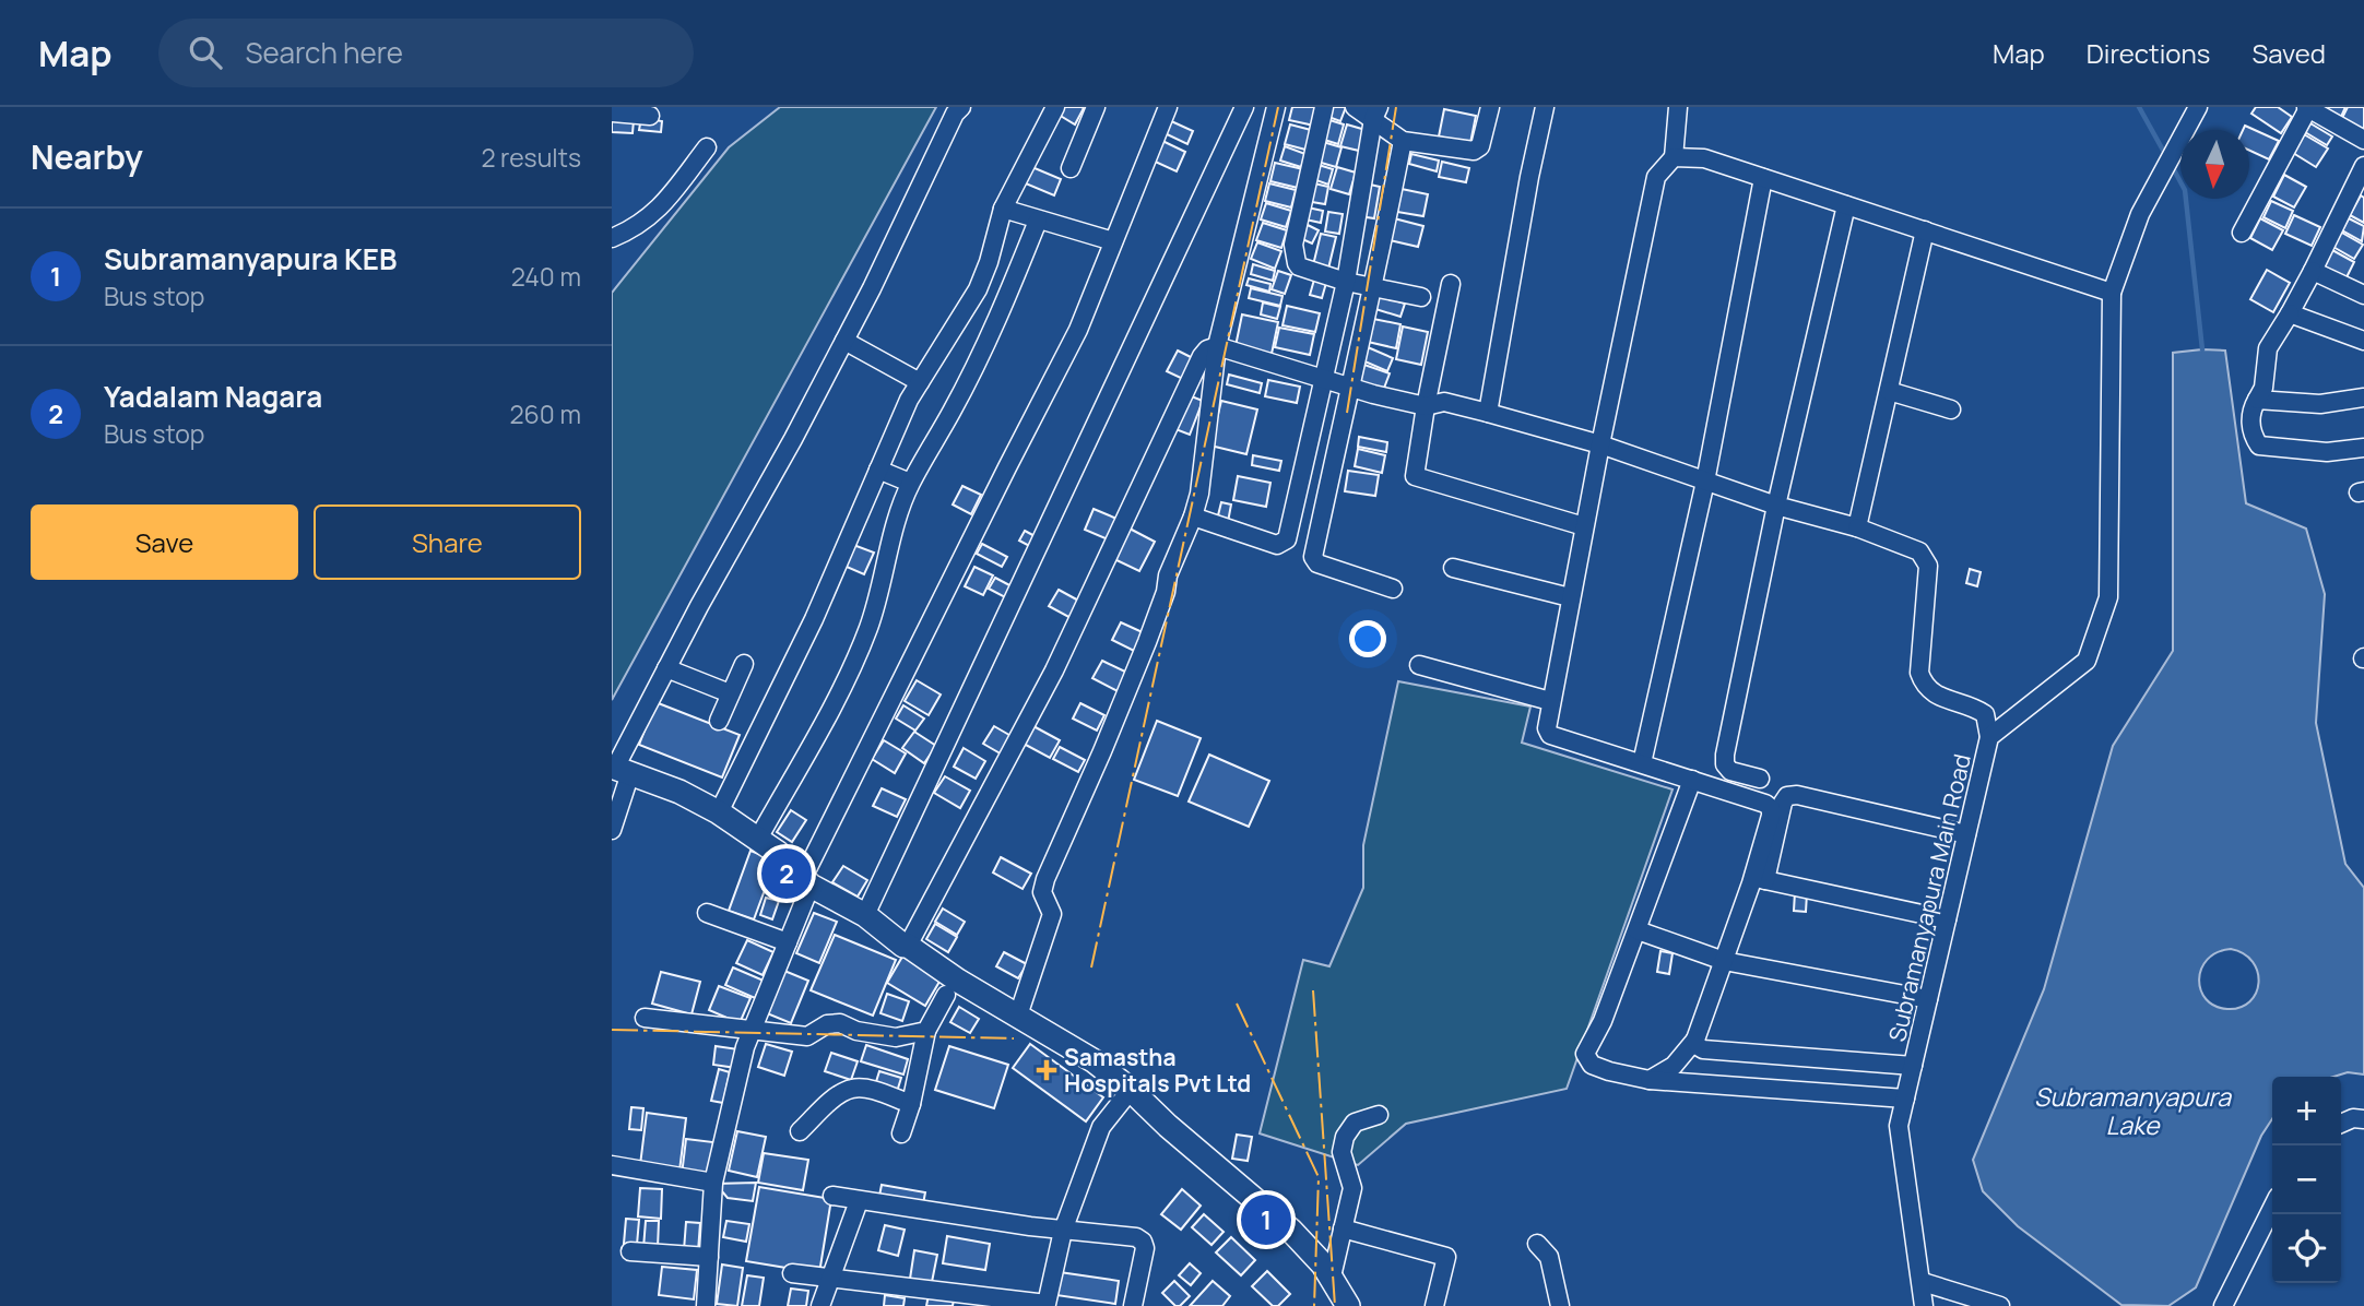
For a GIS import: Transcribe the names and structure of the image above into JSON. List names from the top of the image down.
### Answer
{
  "streets": {
    "street": ["Subramanyapura Main Road"]
  },
  "water": ["Subramanyapura Lake"],
  "places": {
    "health": ["Samastha Hospitals Pvt Ltd"]
  },
  "north": "bottom",
  "page": {
    "header": "Map",
    "search": "Search here",
    "nav": ["Map", "Directions", "Saved"],
    "heading": ["Nearby", "2 results"],
    "list": [
      {
        "mark": "1",
        "name": "Subramanyapura KEB",
        "note": "Bus stop",
        "value": "240 m"
      },
      {
        "mark": "2",
        "name": "Yadalam Nagara",
        "note": "Bus stop",
        "value": "260 m"
      }
    ],
    "buttons": ["Save", "Share"],
    "pins": ["2", "1"],
    "map_buttons": ["+", "−"]
  }
}
